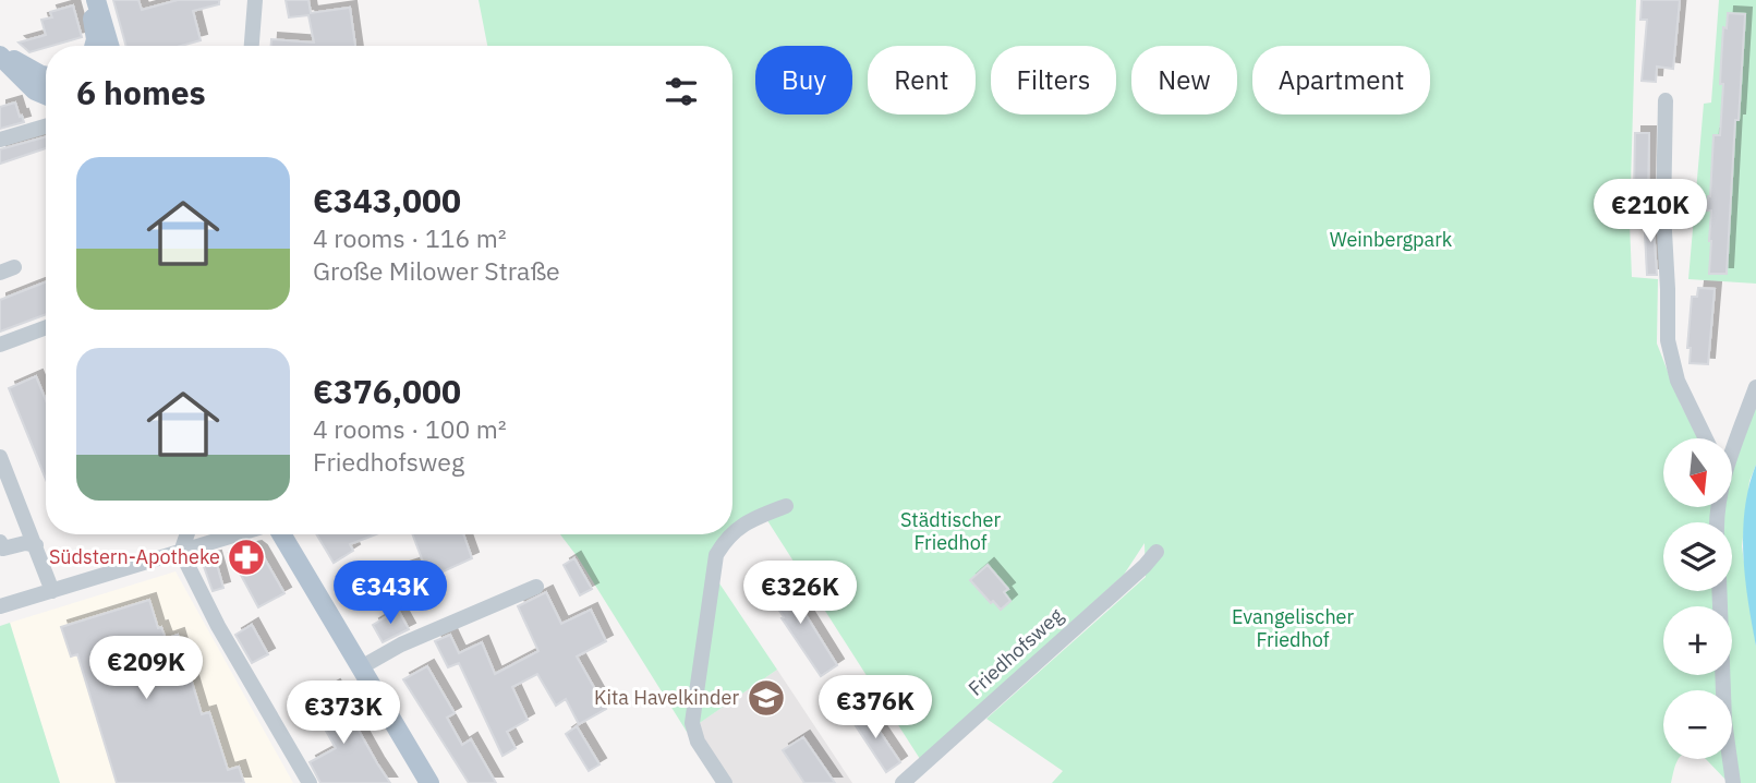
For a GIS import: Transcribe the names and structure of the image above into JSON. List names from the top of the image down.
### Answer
{
  "streets": {
    "street": ["Friedhofsweg"]
  },
  "parks": ["Weinbergpark", "Städtischer Friedhof", "Evangelischer Friedhof"],
  "places": {
    "pharmacy": ["Südstern-Apotheke"],
    "school or university": ["Kita Havelkinder"]
  },
  "north": "bottom",
  "page": {
    "chip": [
      "Buy",
      "Rent",
      "Filters",
      "New",
      "Apartment"
    ],
    "heading": "6 homes",
    "list": [
      {
        "name": "€343,000",
        "note": "4 rooms · 116 m² · Große Milower Straße"
      },
      {
        "name": "€376,000",
        "note": "4 rooms · 100 m² · Friedhofsweg"
      }
    ],
    "price": [
      "€210K",
      "€343K",
      "€326K",
      "€209K",
      "€376K",
      "€373K"
    ],
    "map_buttons": ["+", "−"]
  }
}
